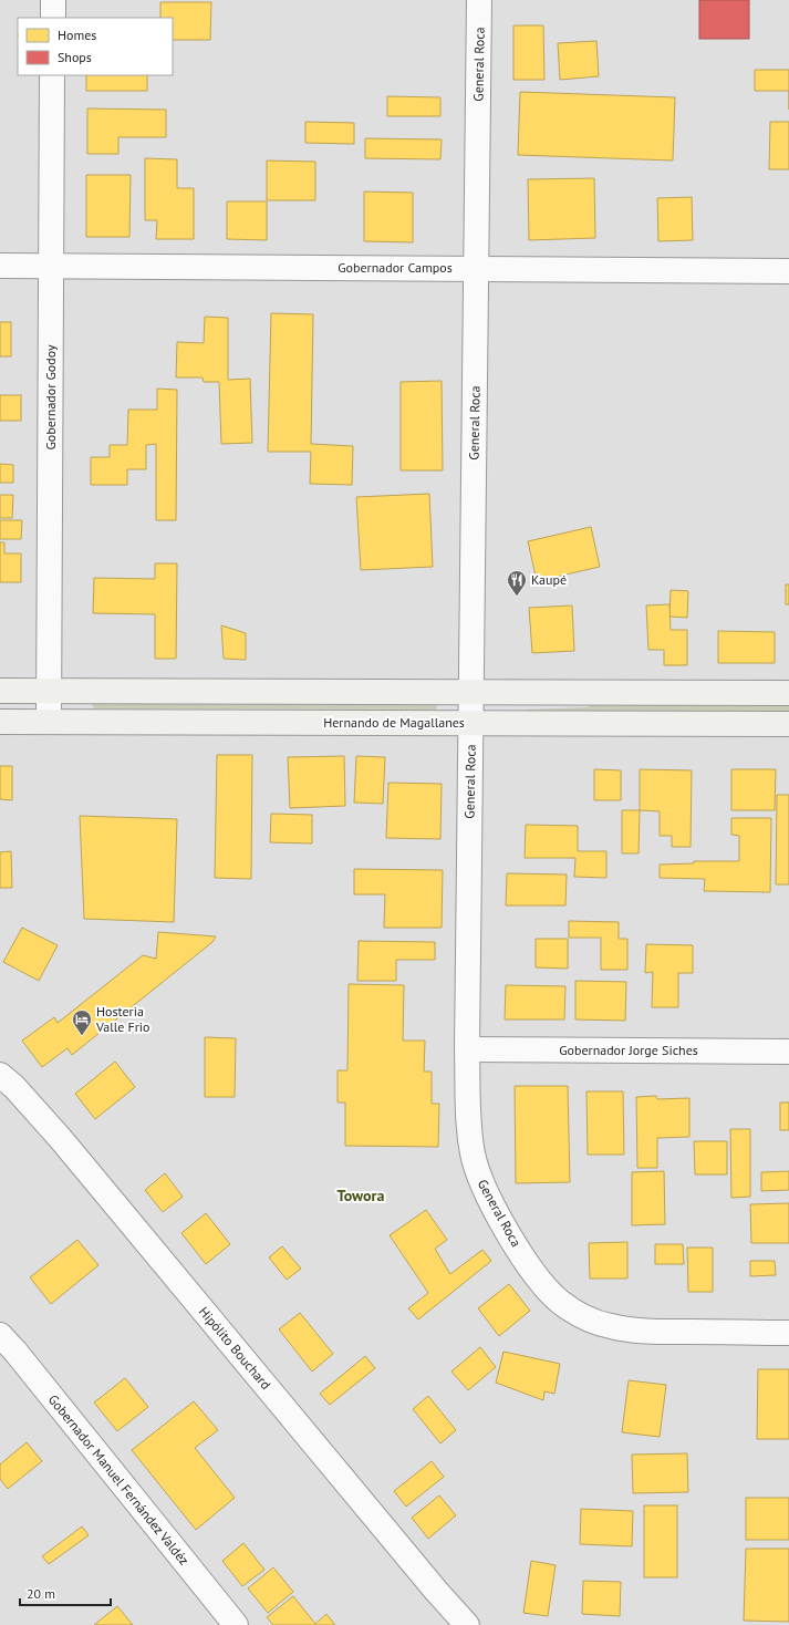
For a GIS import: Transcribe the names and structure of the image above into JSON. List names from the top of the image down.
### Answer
{
  "streets": {
    "main road": ["Hernando de Magallanes"],
    "street": [
      "General Roca",
      "Gobernador Campos",
      "Gobernador Godoy",
      "Gobernador Jorge Siches",
      "Hipólito Bouchard",
      "Gobernador Manuel Fernández Valdéz"
    ]
  },
  "crossings": [
    ["General Roca", "Gobernador Campos"],
    ["General Roca", "Hernando de Magallanes"],
    ["General Roca", "Gobernador Jorge Siches"],
    ["Gobernador Campos", "Gobernador Godoy"],
    ["Gobernador Godoy", "Hernando de Magallanes"]
  ],
  "districts": ["Towora"],
  "places": {
    "restaurant": ["Kaupé"],
    "hotel": ["Hosteria Valle Frio"]
  },
  "legend": ["Homes", "Shops"],
  "scale_bar": "20 m"
}
